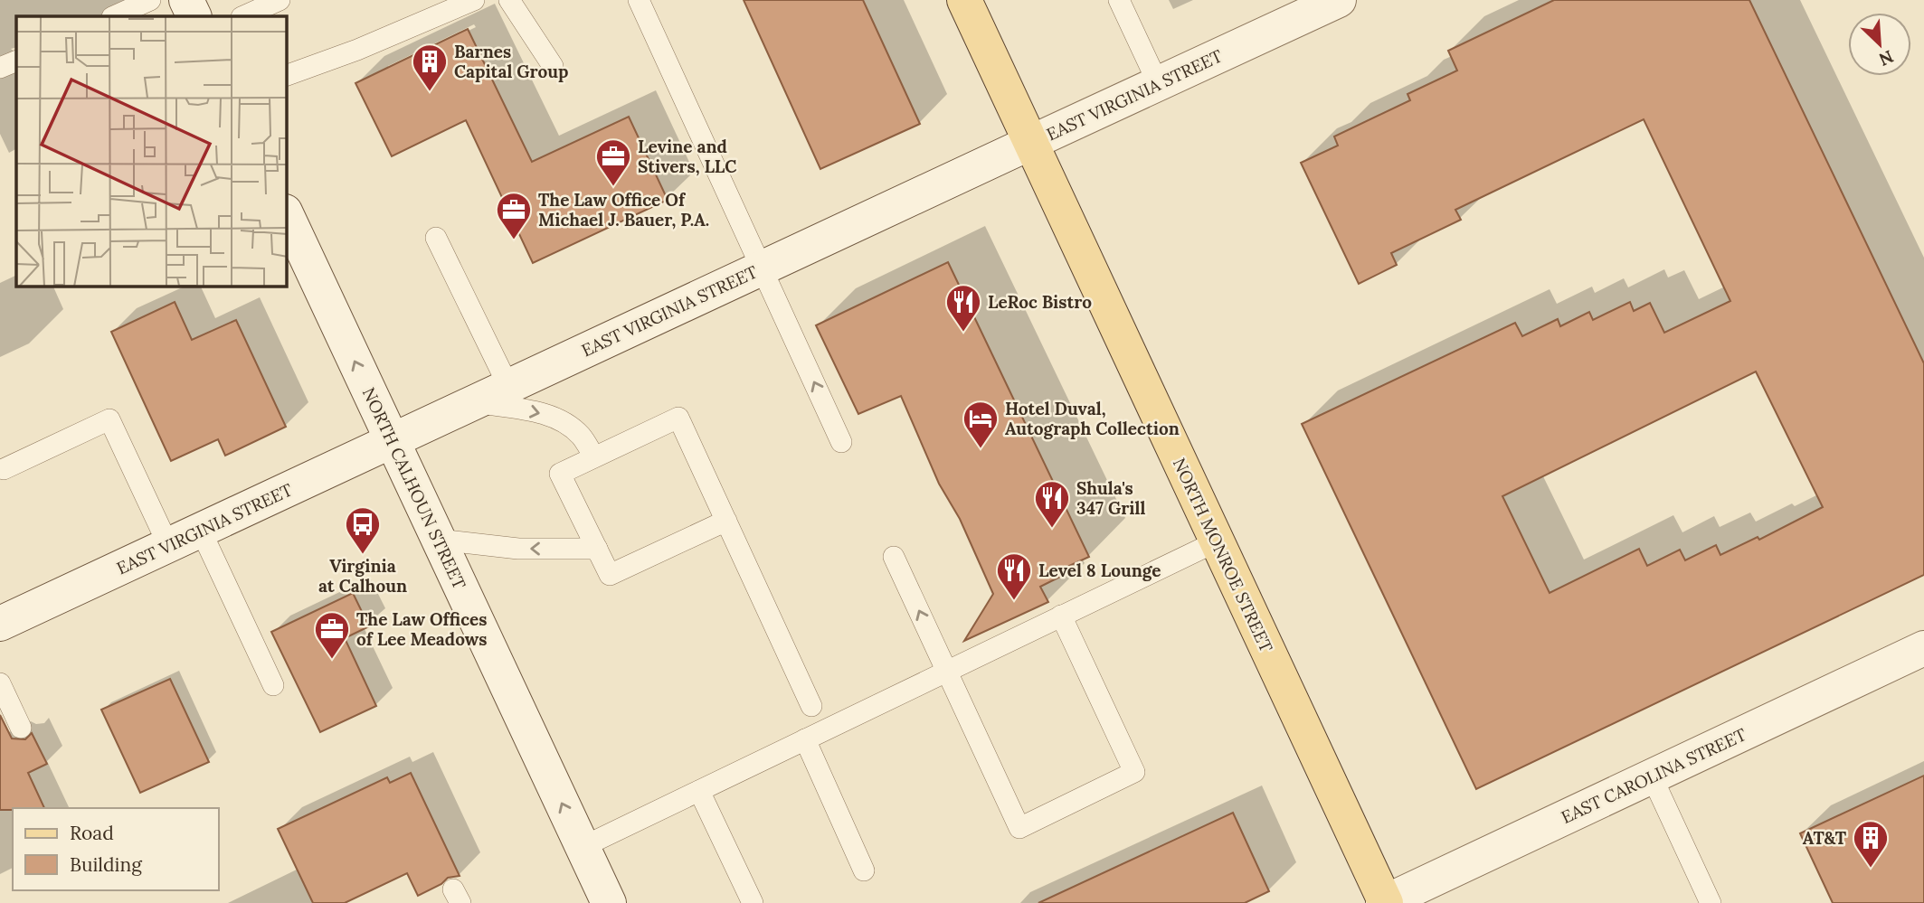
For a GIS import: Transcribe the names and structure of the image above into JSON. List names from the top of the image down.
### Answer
{
  "streets": {
    "main road": ["NORTH MONROE STREET"],
    "street": ["EAST VIRGINIA STREET", "NORTH CALHOUN STREET", "EAST CAROLINA STREET"]
  },
  "crossings": [
    ["EAST VIRGINIA STREET", "NORTH CALHOUN STREET"],
    ["EAST VIRGINIA STREET", "NORTH MONROE STREET"],
    ["NORTH MONROE STREET", "EAST CAROLINA STREET"]
  ],
  "one_way": ["NORTH CALHOUN STREET"],
  "places": {
    "building": ["Barnes Capital Group", "AT&T"],
    "office": ["Levine and Stivers, LLC", "The Law Office Of Michael J. Bauer, P.A.", "The Law Offices of Lee Meadows"],
    "restaurant": ["LeRoc Bistro", "Shula's 347 Grill", "Level 8 Lounge"],
    "hotel": ["Hotel Duval, Autograph Collection"],
    "bus stop": ["Virginia at Calhoun"]
  },
  "legend": ["Road", "Building"],
  "north": "bottom right"
}
